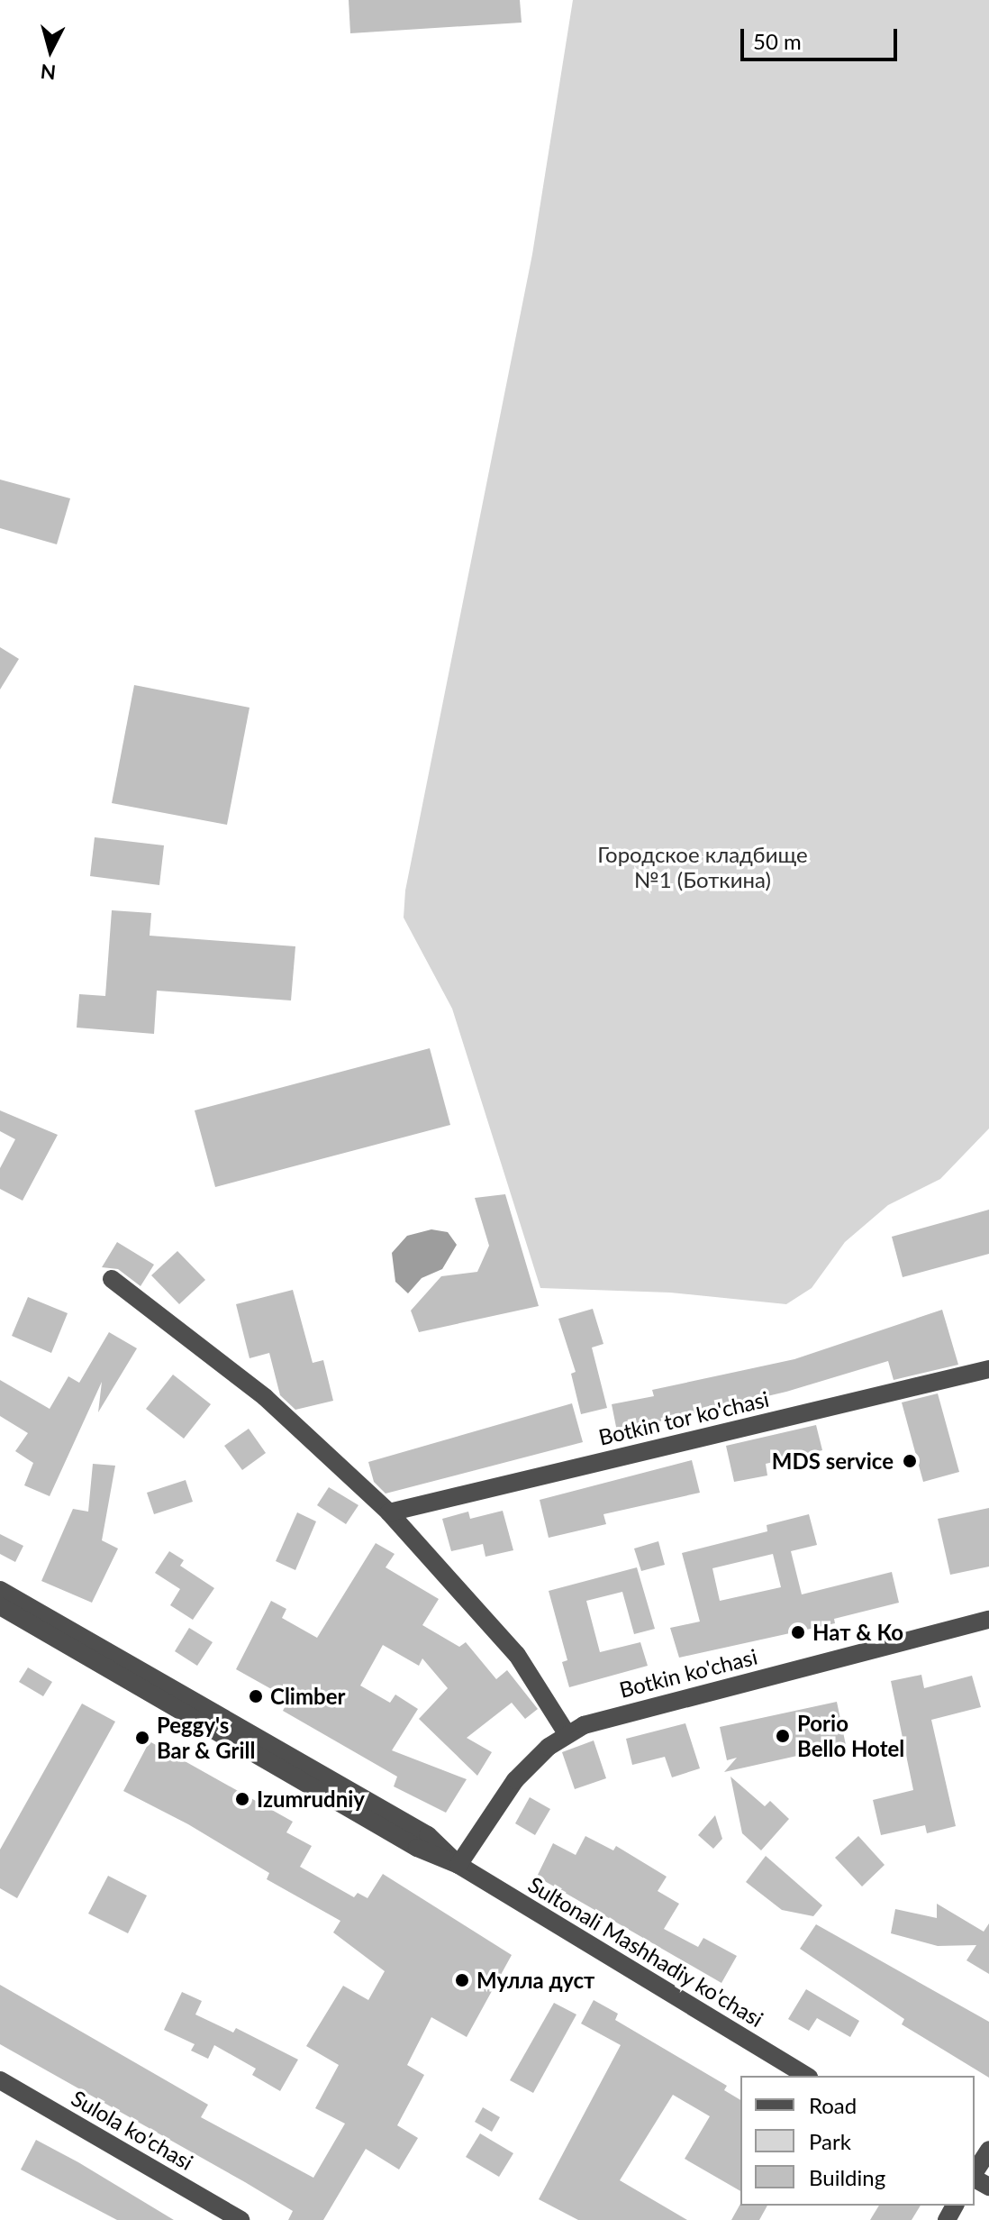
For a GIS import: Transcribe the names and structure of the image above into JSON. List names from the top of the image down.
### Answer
{
  "streets": {
    "street": [
      "Botkin tor ko'chasi",
      "Botkin ko'chasi",
      "Sultonali Mashhadiy ko'chasi",
      "Sulola ko'chasi"
    ]
  },
  "crossings": [
    ["Botkin ko'chasi", "Sultonali Mashhadiy ko'chasi"]
  ],
  "parks": ["Городское кладбище №1 (Боткина)"],
  "places": [
    "MDS service",
    "Нат & Ко",
    "Climber",
    "Porio Bello Hotel",
    "Peggy's Bar & Grill",
    "Izumrudniy",
    "Мулла дуст"
  ],
  "legend": ["Road", "Park", "Building"],
  "scale_bar": "50 m",
  "north": "bottom"
}
